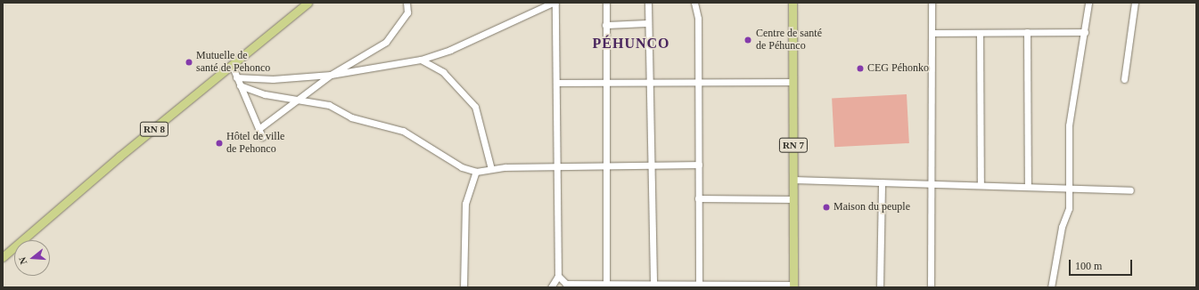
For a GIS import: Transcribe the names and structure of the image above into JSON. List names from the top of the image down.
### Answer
{
  "streets": {
    "main road": ["RN 8", "RN 7"]
  },
  "districts": ["PÉHUNCO"],
  "places": [
    "Centre de santé de Péhunco",
    "Mutuelle de santé de Pehonco",
    "CEG Péhonko",
    "Hôtel de ville de Pehonco",
    "Maison du peuple"
  ],
  "scale_bar": "100 m",
  "north": "left"
}
